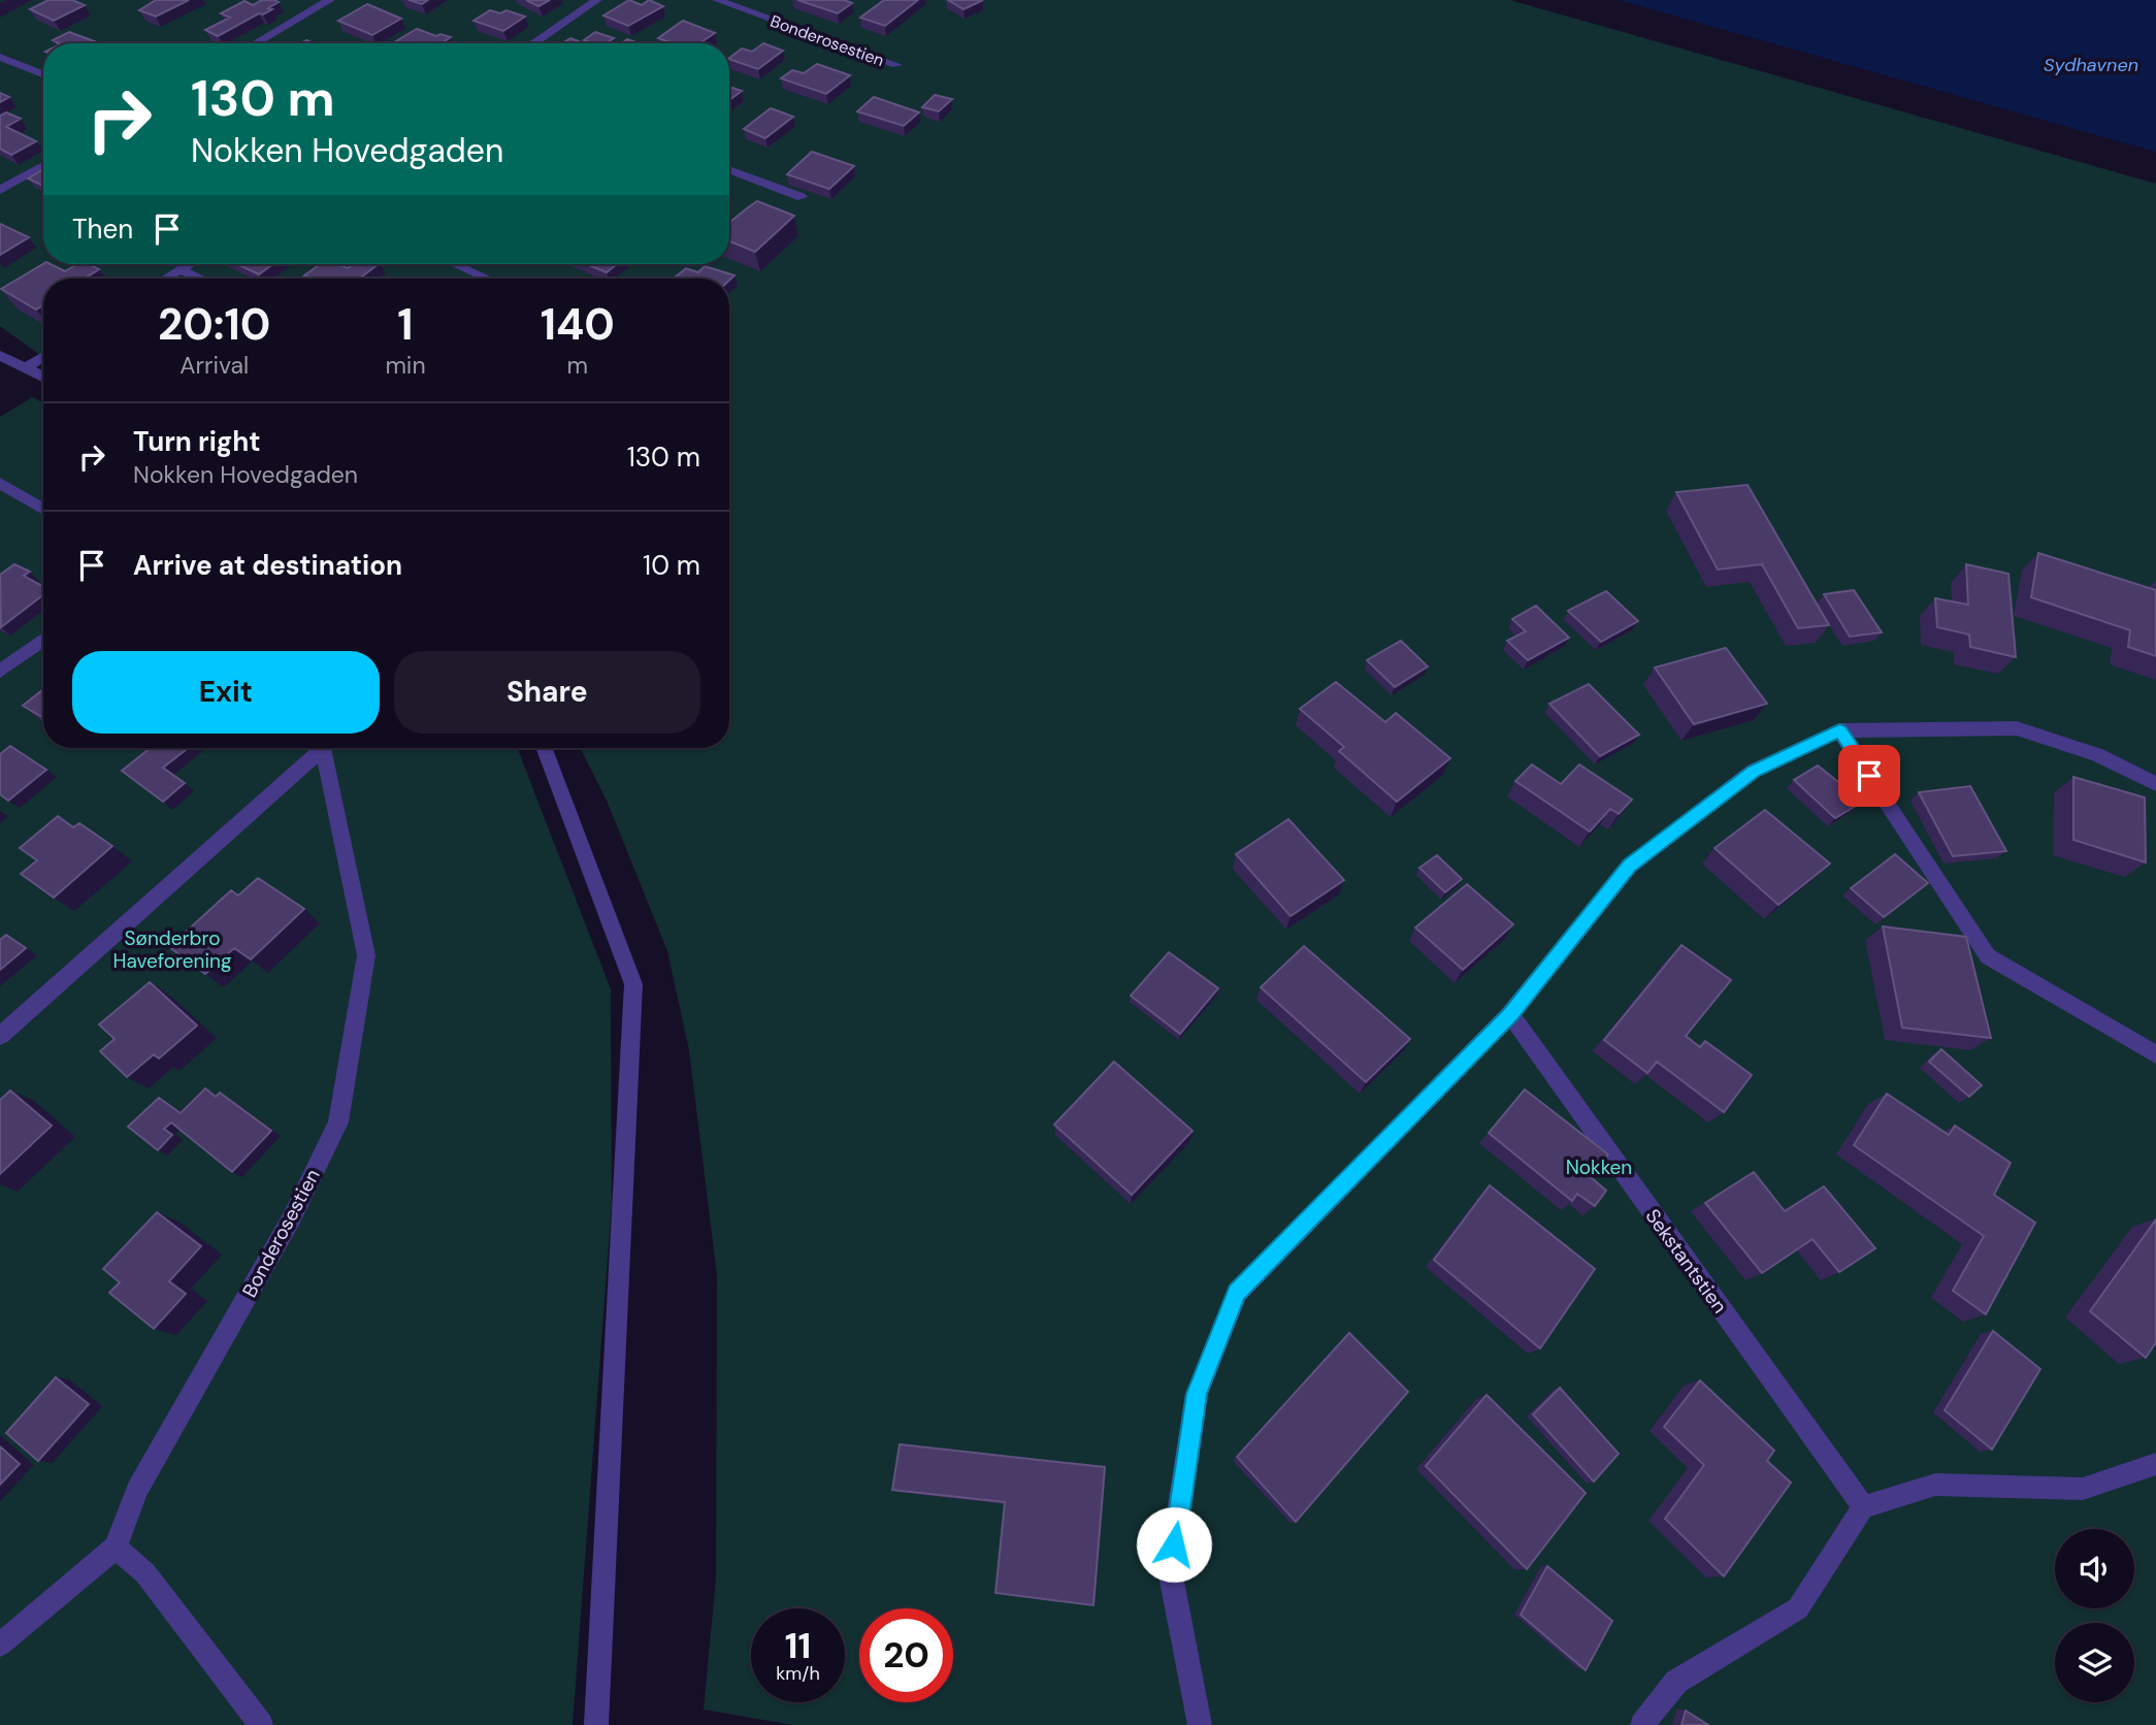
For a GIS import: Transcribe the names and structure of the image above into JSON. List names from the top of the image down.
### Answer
{
  "streets": {
    "lane": ["Bonderosestien", "Sekstantstien"]
  },
  "water": ["Sydhavnen"],
  "parks": ["Sønderbro Haveforening", "Nokken"],
  "page": {
    "turn": ["130 m", "Nokken Hovedgaden"],
    "then": "Then",
    "eta": [
      "20:10",
      "Arrival",
      "1",
      "min",
      "140",
      "m"
    ],
    "list": [
      {
        "name": "Turn right",
        "note": "Nokken Hovedgaden",
        "value": "130 m"
      },
      {
        "name": "Arrive at destination",
        "value": "10 m"
      }
    ],
    "buttons": ["Exit", "Share"],
    "speed": "11 km/h",
    "limit": "20"
  }
}
